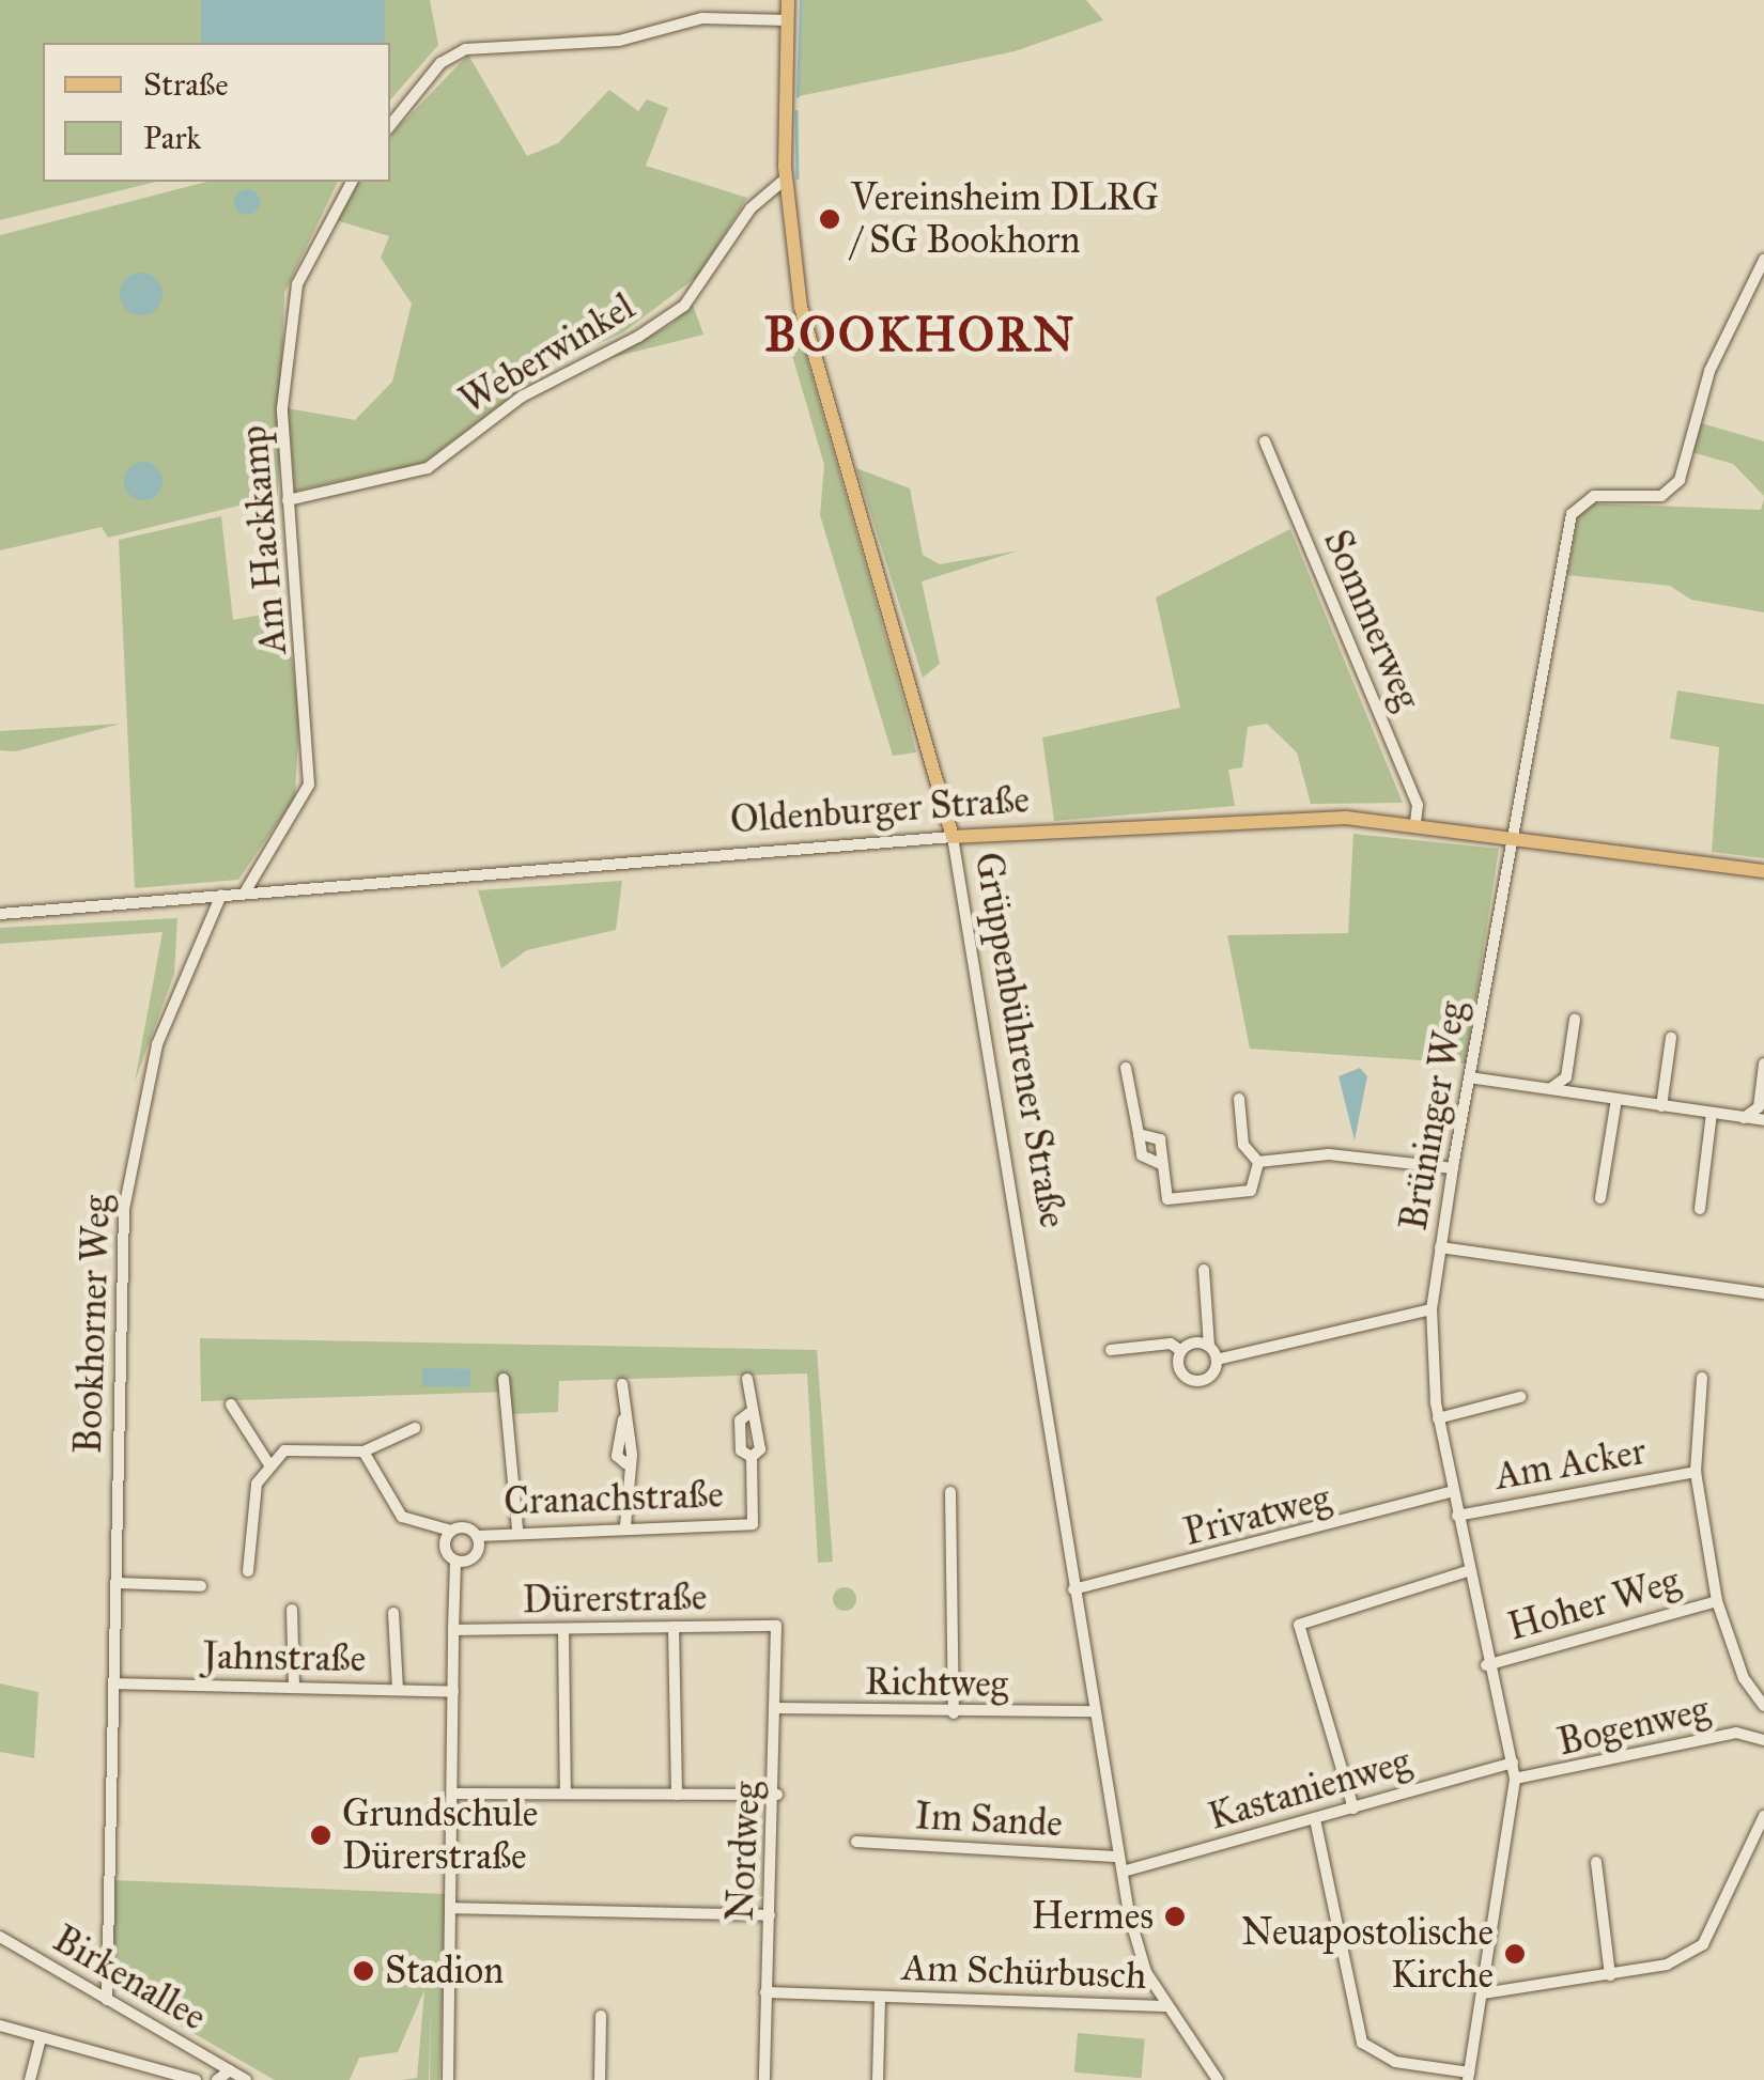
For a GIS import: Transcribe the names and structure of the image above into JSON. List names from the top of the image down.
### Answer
{
  "streets": {
    "main road": ["Oldenburger Straße", "Grüppenbührener Straße"],
    "street": [
      "Weberwinkel",
      "Am Hackkamp",
      "Sommerweg",
      "Brüninger Weg",
      "Bookhorner Weg",
      "Am Acker",
      "Cranachstraße",
      "Privatweg",
      "Dürerstraße",
      "Hoher Weg",
      "Jahnstraße",
      "Richtweg",
      "Bogenweg",
      "Kastanienweg",
      "Im Sande",
      "Nordweg",
      "Am Schürbusch",
      "Birkenallee"
    ]
  },
  "crossings": [
    ["Weberwinkel", "Am Hackkamp"],
    ["Weberwinkel", "Grüppenbührener Straße"],
    ["Am Hackkamp", "Oldenburger Straße"],
    ["Sommerweg", "Oldenburger Straße"],
    ["Oldenburger Straße", "Grüppenbührener Straße"],
    ["Oldenburger Straße", "Brüninger Weg"],
    ["Oldenburger Straße", "Bookhorner Weg"],
    ["Grüppenbührener Straße", "Privatweg"],
    ["Grüppenbührener Straße", "Richtweg"],
    ["Grüppenbührener Straße", "Kastanienweg"],
    ["Grüppenbührener Straße", "Im Sande"],
    ["Grüppenbührener Straße", "Am Schürbusch"],
    ["Brüninger Weg", "Am Acker"],
    ["Brüninger Weg", "Privatweg"],
    ["Brüninger Weg", "Hoher Weg"],
    ["Brüninger Weg", "Bogenweg"],
    ["Brüninger Weg", "Kastanienweg"],
    ["Bookhorner Weg", "Jahnstraße"],
    ["Bookhorner Weg", "Birkenallee"],
    ["Dürerstraße", "Nordweg"],
    ["Richtweg", "Nordweg"],
    ["Nordweg", "Am Schürbusch"]
  ],
  "districts": ["BOOKHORN"],
  "places": [
    "Vereinsheim DLRG / SG Bookhorn",
    "Grundschule Dürerstraße",
    "Hermes",
    "Neuapostolische Kirche",
    "Stadion"
  ],
  "legend": ["Straße", "Park"]
}
